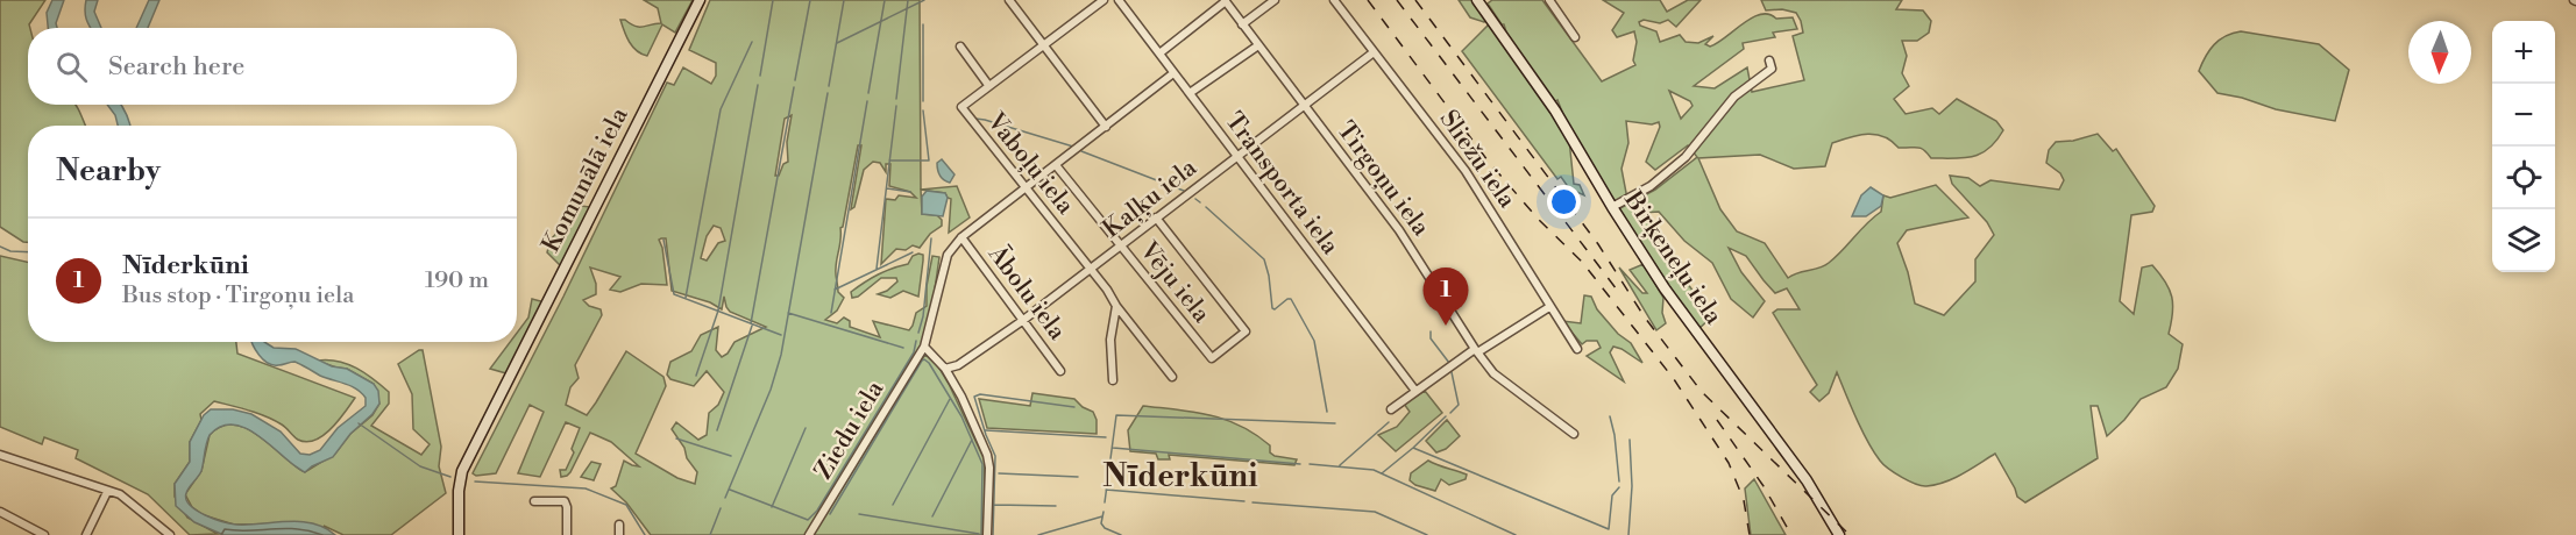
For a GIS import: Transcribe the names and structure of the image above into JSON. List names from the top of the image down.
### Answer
{
  "streets": {
    "main road": ["Komunālā iela", "Birķeneļu iela"],
    "street": [
      "Sliežu iela",
      "Vaboļu iela",
      "Tirgoņu iela",
      "Transporta iela",
      "Kaļķu iela",
      "Vēju iela",
      "Ābolu iela",
      "Ziedu iela"
    ]
  },
  "crossings": [
    ["Sliežu iela", "Kaļķu iela"],
    ["Vaboļu iela", "Kaļķu iela"],
    ["Tirgoņu iela", "Kaļķu iela"],
    ["Transporta iela", "Kaļķu iela"],
    ["Kaļķu iela", "Vēju iela"],
    ["Kaļķu iela", "Ābolu iela"],
    ["Ābolu iela", "Ziedu iela"]
  ],
  "districts": ["Nīderkūni"],
  "north": "bottom",
  "page": {
    "map_buttons": ["+", "−"],
    "search": "Search here",
    "heading": "Nearby",
    "list": [
      {
        "mark": "1",
        "name": "Nīderkūni",
        "note": "Bus stop · Tirgoņu iela",
        "value": "190 m"
      }
    ],
    "pins": "1"
  }
}
